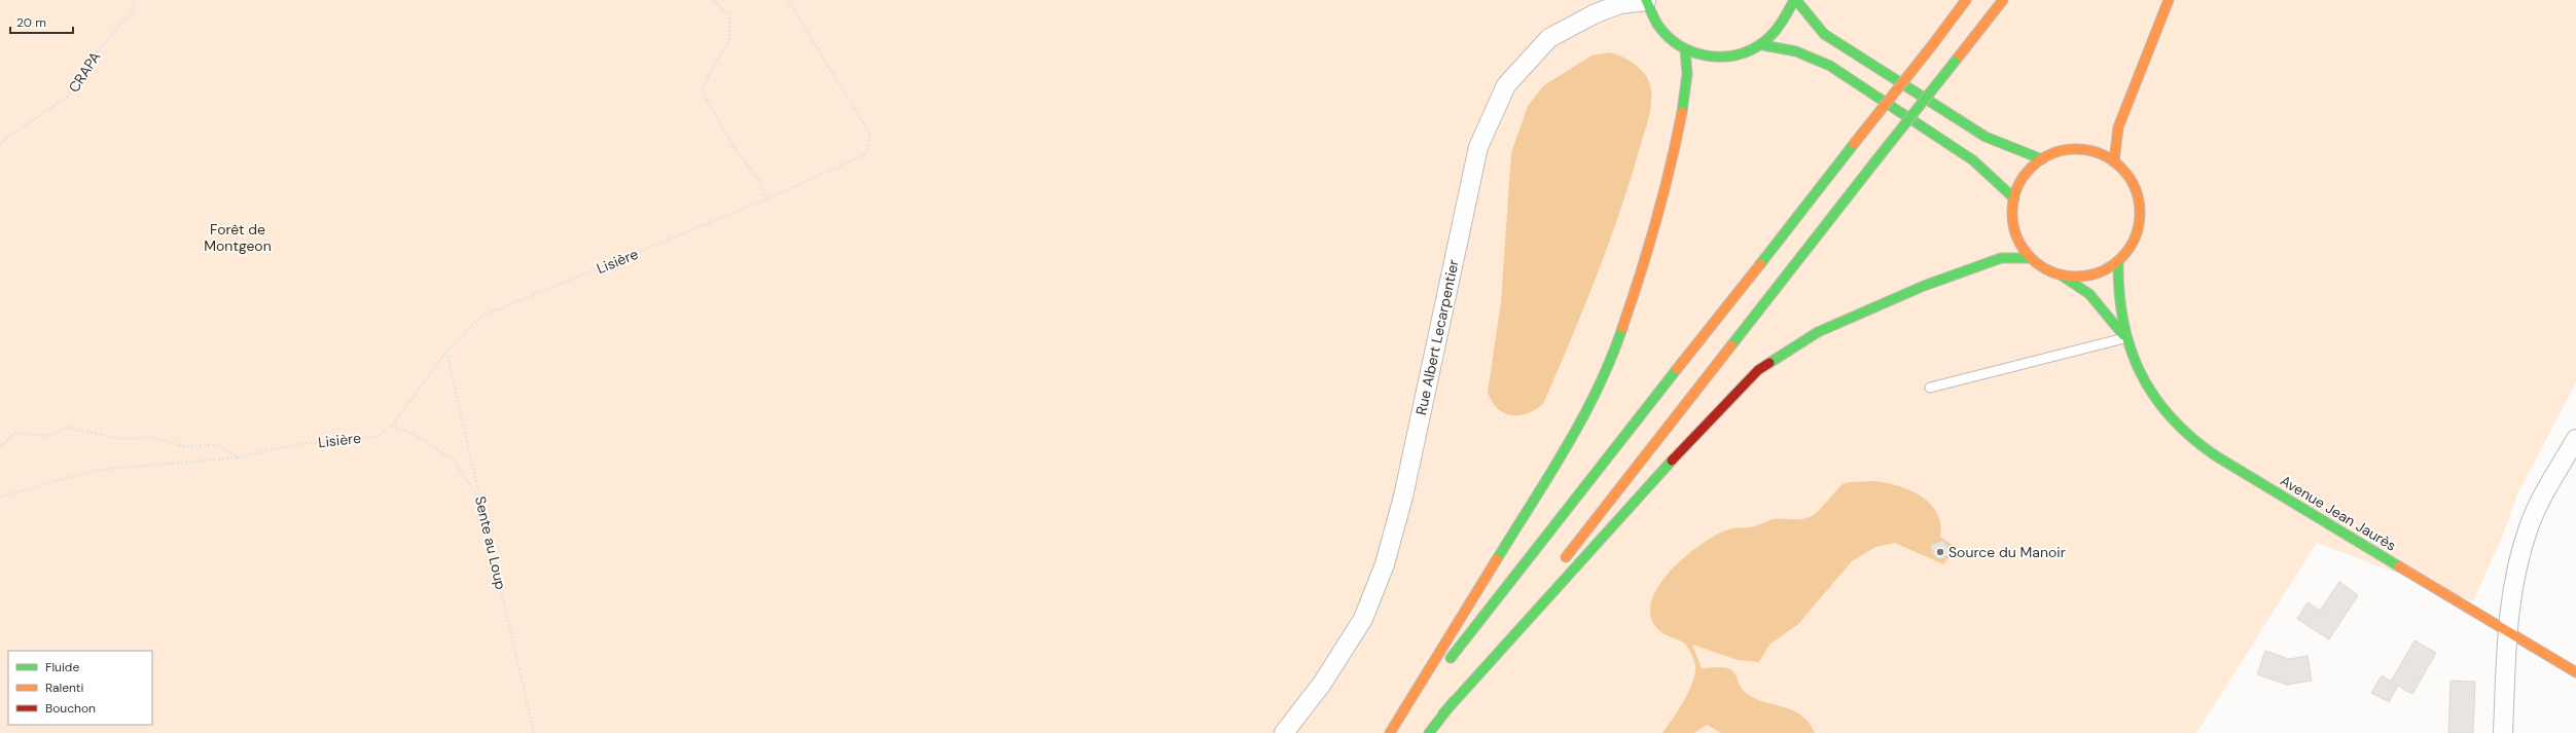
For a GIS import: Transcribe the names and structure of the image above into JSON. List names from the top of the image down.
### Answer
{
  "streets": {
    "main road": ["Avenue Jean Jaurès"],
    "street": ["Rue Albert Lecarpentier"],
    "path": ["CRAPA", "Lisière", "Sente au Loup"]
  },
  "crossings": [
    ["Lisière", "Sente au Loup"]
  ],
  "parks": ["Forêt de Montgeon"],
  "places": ["Source du Manoir"],
  "legend": ["Fluide", "Ralenti", "Bouchon"],
  "scale_bar": "20 m"
}
